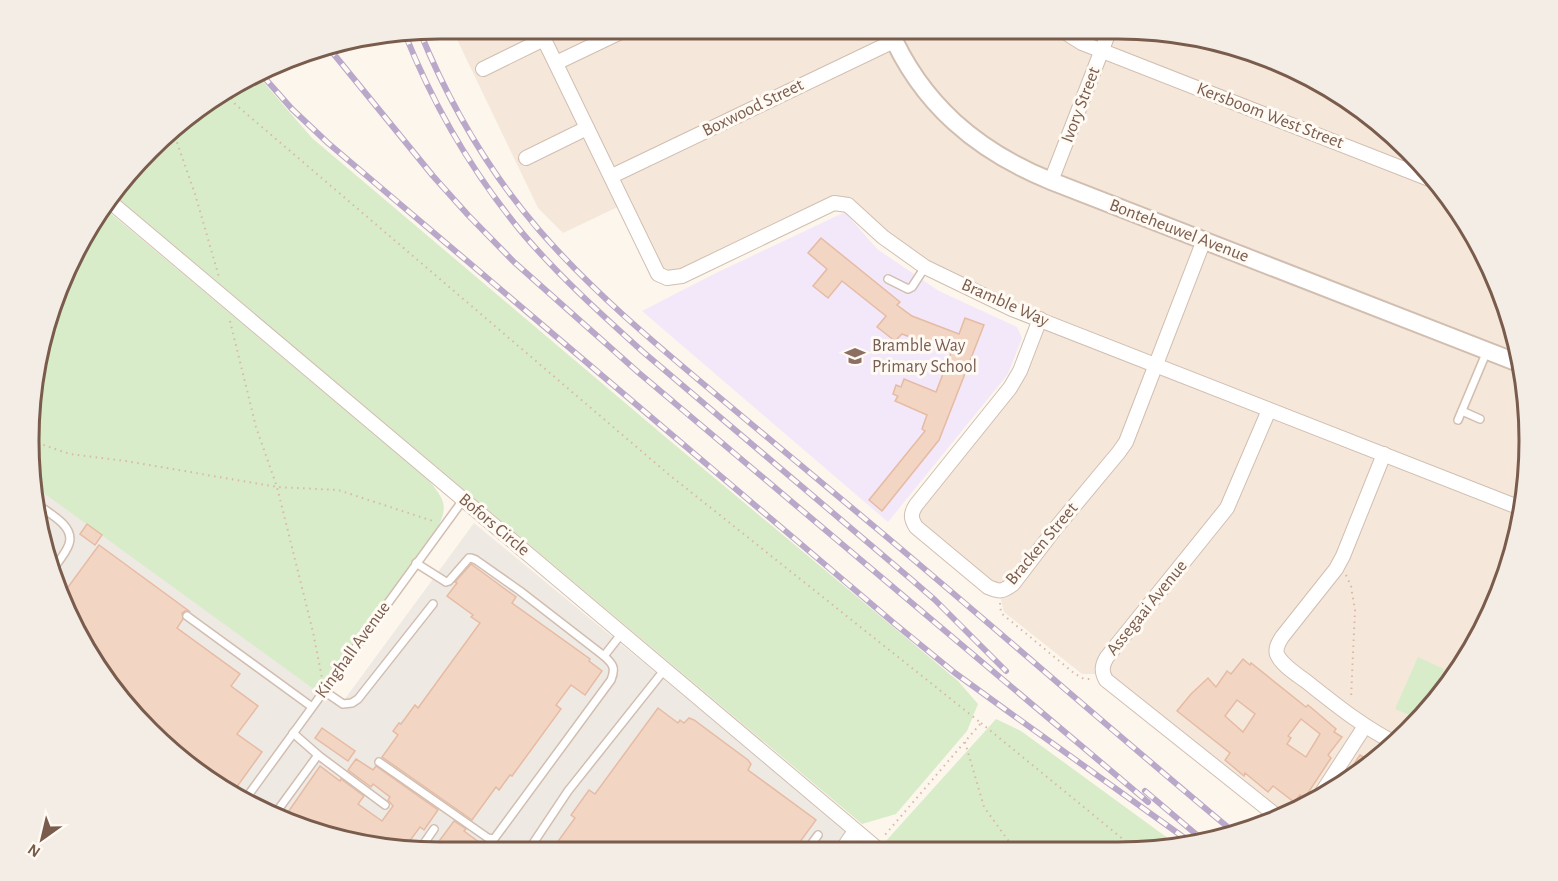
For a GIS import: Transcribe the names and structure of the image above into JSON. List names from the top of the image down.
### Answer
{
  "streets": {
    "street": [
      "Ivory Street",
      "Boxwood Street",
      "Kersboom West Street",
      "Bonteheuwel Avenue",
      "Bramble Way",
      "Bofors Circle",
      "Bracken Street",
      "Assegaai Avenue"
    ],
    "lane": ["Kinghall Avenue"]
  },
  "crossings": [
    ["Ivory Street", "Kersboom West Street"],
    ["Ivory Street", "Bonteheuwel Avenue"],
    ["Boxwood Street", "Bramble Way"],
    ["Bonteheuwel Avenue", "Bracken Street"],
    ["Bramble Way", "Bracken Street"],
    ["Bramble Way", "Assegaai Avenue"],
    ["Bofors Circle", "Kinghall Avenue"]
  ],
  "places": {
    "school or university": ["Bramble Way Primary School"]
  },
  "north": "bottom left"
}
